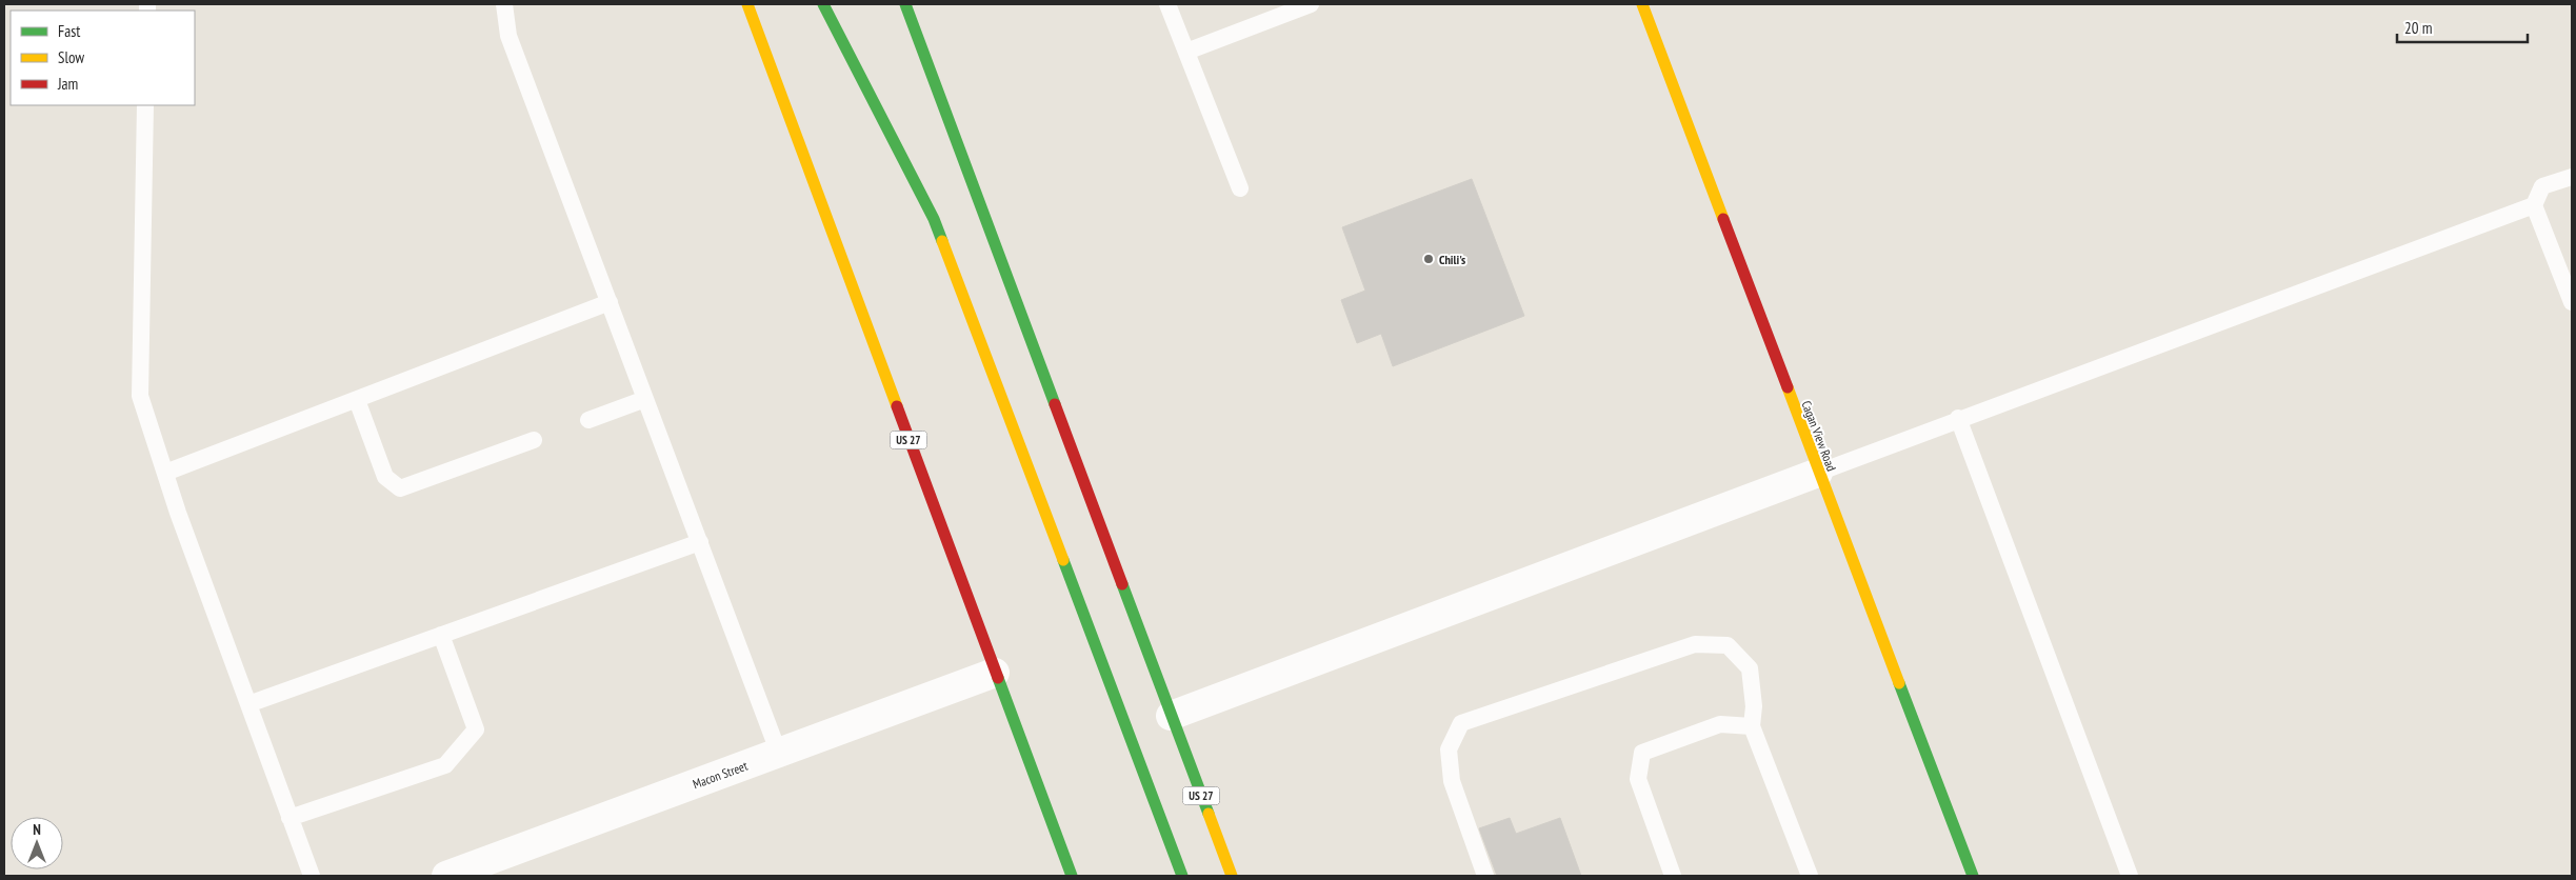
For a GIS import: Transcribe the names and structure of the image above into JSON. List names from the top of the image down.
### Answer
{
  "streets": {
    "main road": ["Cagan View Road", "US 27"],
    "street": ["Macon Street"]
  },
  "crossings": [
    ["US 27", "Macon Street"]
  ],
  "places": ["Chili's"],
  "legend": ["Fast", "Slow", "Jam"],
  "scale_bar": "20 m",
  "north": "top"
}
